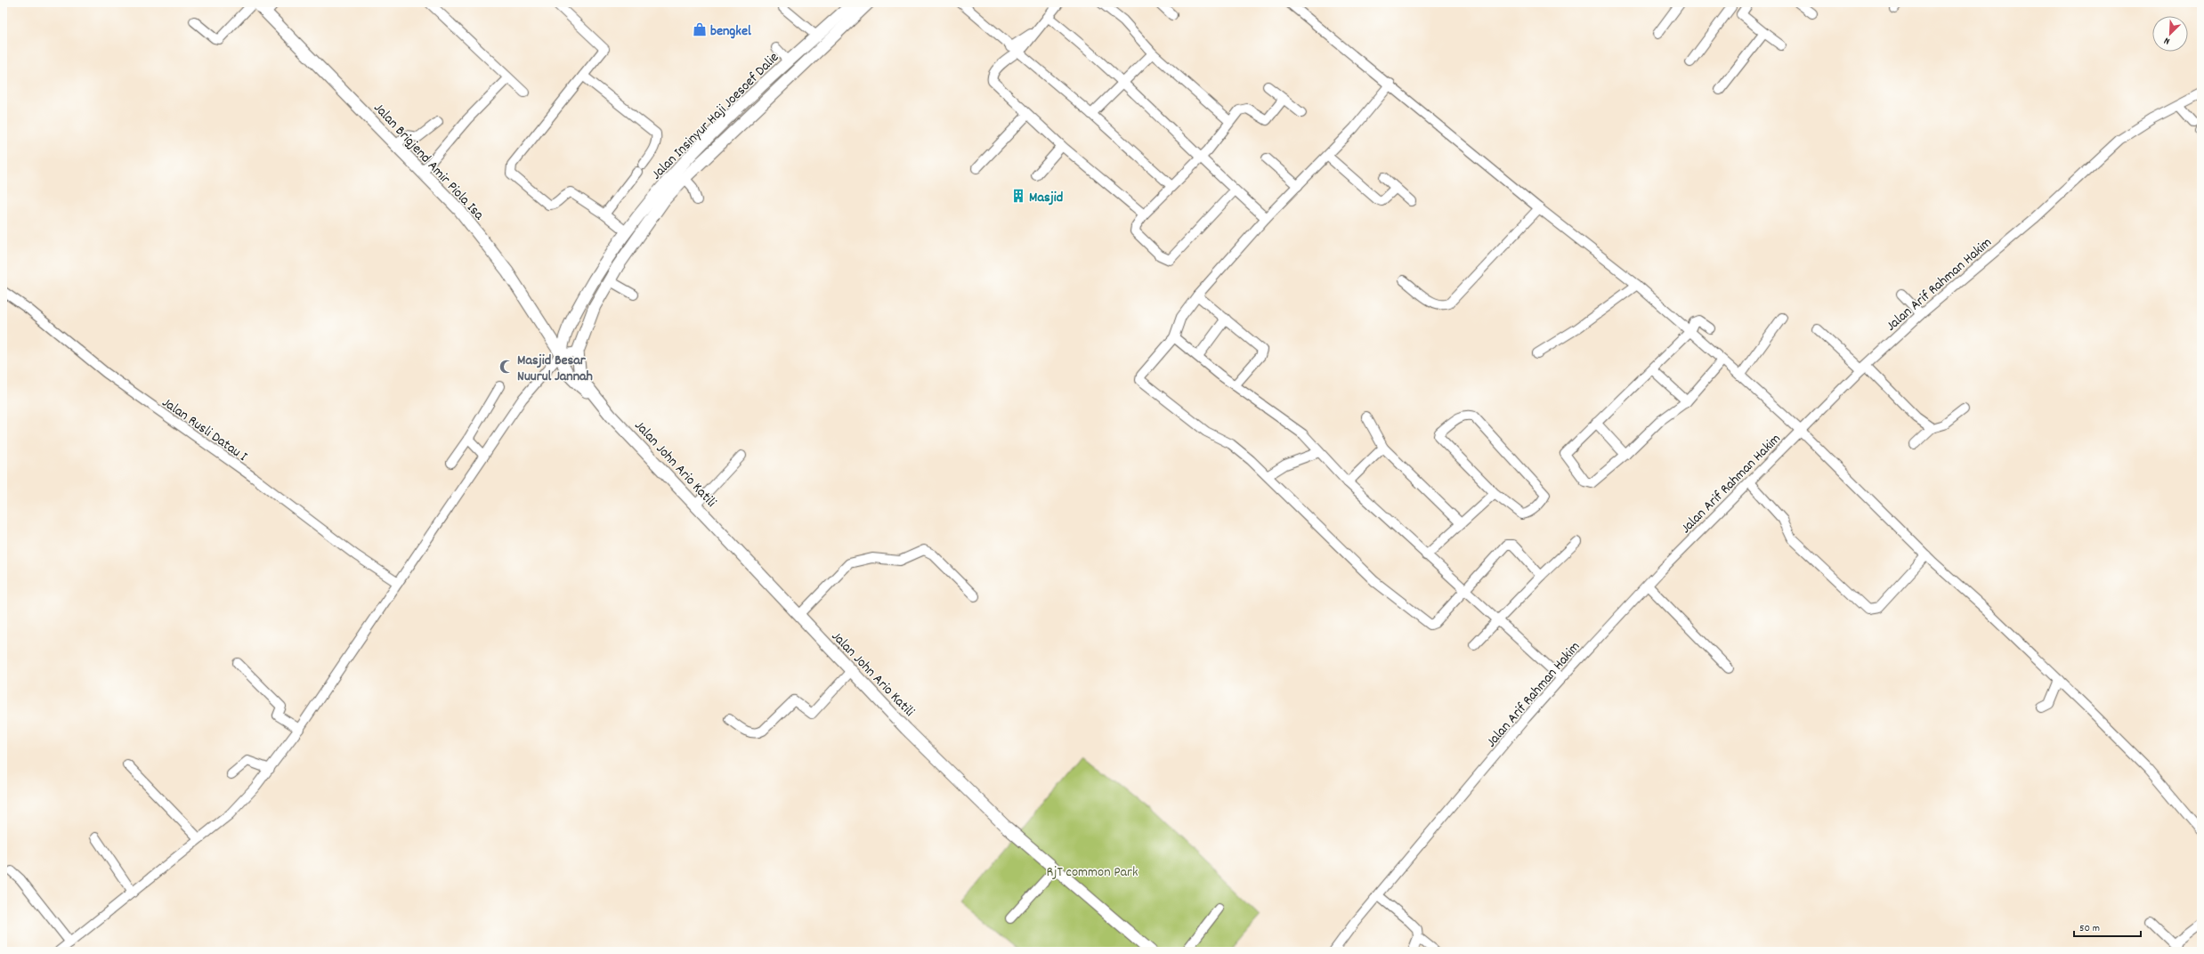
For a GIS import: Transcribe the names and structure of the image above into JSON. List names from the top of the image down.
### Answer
{
  "streets": {
    "main road": ["Jalan Insinyur Haji Joesoef Dalie", "Jalan Brigjend Amir Piola Isa", "Jalan John Ario Katili"],
    "street": ["Jalan Arif Rahman Hakim", "Jalan Rusli Datau I"]
  },
  "crossings": [
    ["Jalan Insinyur Haji Joesoef Dalie", "Jalan Brigjend Amir Piola Isa"],
    ["Jalan Insinyur Haji Joesoef Dalie", "Jalan John Ario Katili"],
    ["Jalan Brigjend Amir Piola Isa", "Jalan John Ario Katili"]
  ],
  "parks": ["RjT common Park"],
  "places": {
    "shop": ["bengkel"],
    "building": ["Masjid"],
    "mosque": ["Masjid Besar Nuurul Jannah"]
  },
  "scale_bar": "50 m",
  "north": "bottom left"
}
